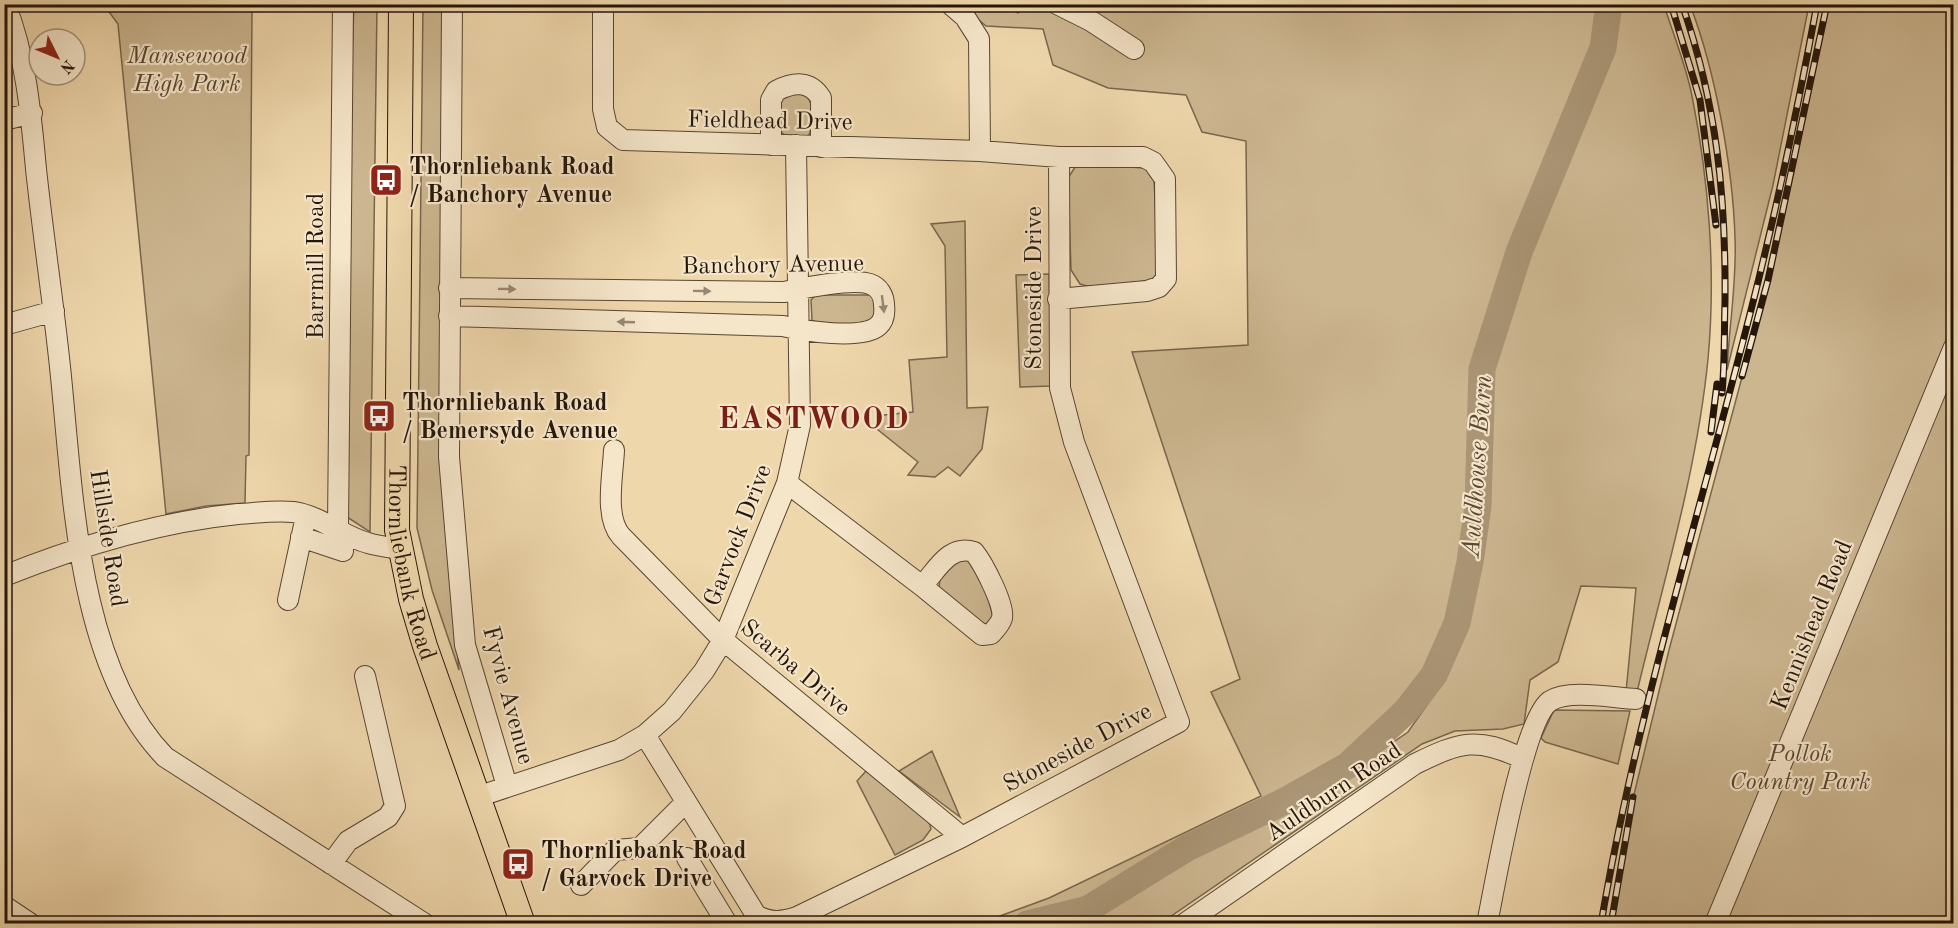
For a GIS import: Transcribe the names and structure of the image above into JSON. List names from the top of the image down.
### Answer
{
  "streets": {
    "main road": ["Thornliebank Road"],
    "street": [
      "Fieldhead Drive",
      "Banchory Avenue",
      "Barrmill Road",
      "Stoneside Drive",
      "Garvock Drive",
      "Hillside Road",
      "Kennishead Road",
      "Scarba Drive",
      "Fyvie Avenue",
      "Auldburn Road"
    ]
  },
  "crossings": [
    ["Fieldhead Drive", "Stoneside Drive"],
    ["Fieldhead Drive", "Garvock Drive"],
    ["Banchory Avenue", "Garvock Drive"],
    ["Banchory Avenue", "Fyvie Avenue"],
    ["Stoneside Drive", "Garvock Drive"],
    ["Stoneside Drive", "Scarba Drive"],
    ["Garvock Drive", "Thornliebank Road"],
    ["Garvock Drive", "Scarba Drive"],
    ["Garvock Drive", "Fyvie Avenue"]
  ],
  "districts": ["EASTWOOD"],
  "water": ["Auldhouse Burn"],
  "parks": ["Mansewood High Park", "Pollok Country Park"],
  "places": {
    "bus stop": ["Thornliebank Road / Banchory Avenue", "Thornliebank Road / Bemersyde Avenue", "Thornliebank Road / Garvock Drive"]
  },
  "north": "bottom right"
}
